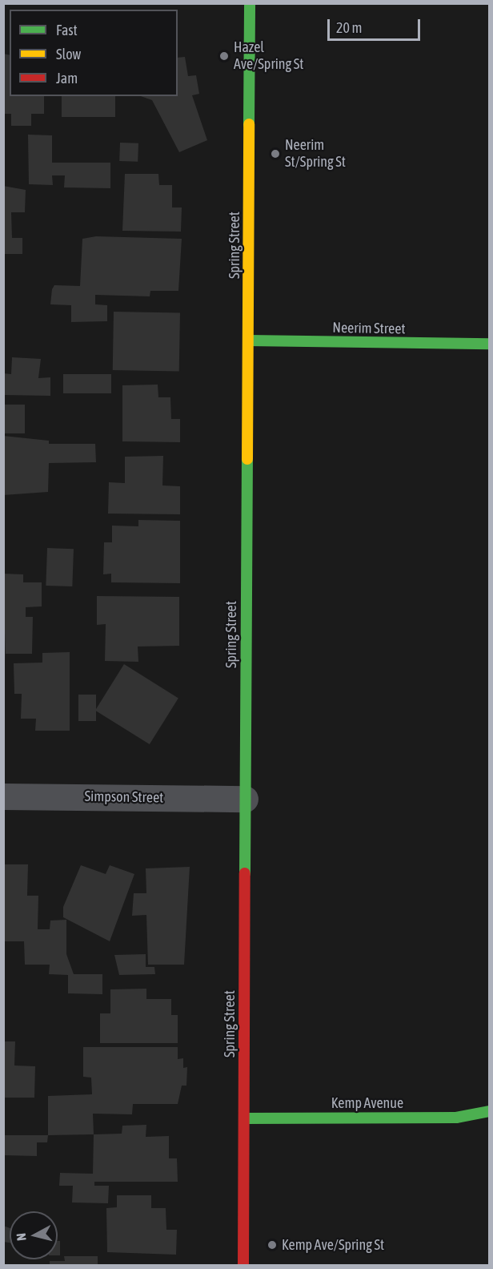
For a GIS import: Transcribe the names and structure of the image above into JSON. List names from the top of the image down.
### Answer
{
  "streets": {
    "street": [
      "Spring Street",
      "Neerim Street",
      "Simpson Street",
      "Kemp Avenue"
    ]
  },
  "crossings": [
    ["Spring Street", "Neerim Street"],
    ["Spring Street", "Simpson Street"],
    ["Spring Street", "Kemp Avenue"]
  ],
  "places": ["Hazel Ave/Spring St", "Neerim St/Spring St", "Kemp Ave/Spring St"],
  "legend": ["Fast", "Slow", "Jam"],
  "scale_bar": "20 m",
  "north": "left"
}
